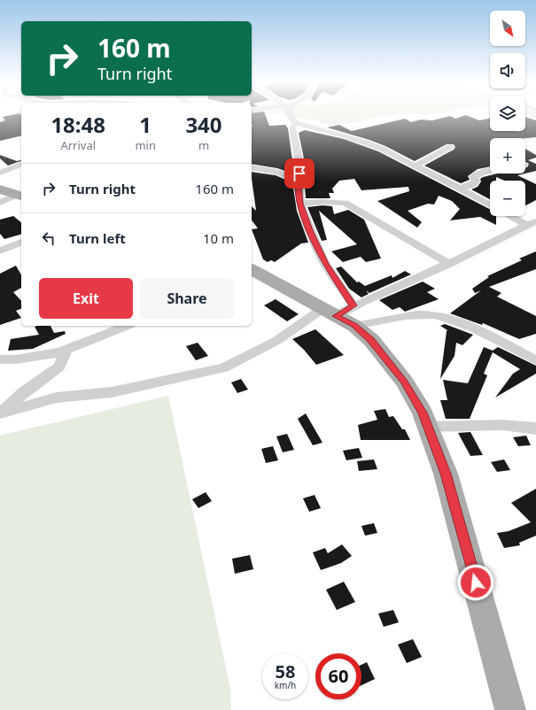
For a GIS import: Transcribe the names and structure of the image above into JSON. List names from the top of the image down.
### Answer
{
  "north": "bottom right",
  "page": {
    "map_buttons": ["+", "−"],
    "turn": ["160 m", "Turn right"],
    "eta": [
      "18:48",
      "Arrival",
      "1",
      "min",
      "340",
      "m"
    ],
    "list": [
      {
        "name": "Turn right",
        "value": "160 m"
      },
      {
        "name": "Turn left",
        "value": "10 m"
      }
    ],
    "buttons": ["Exit", "Share"],
    "speed": "58 km/h",
    "limit": "60"
  }
}
